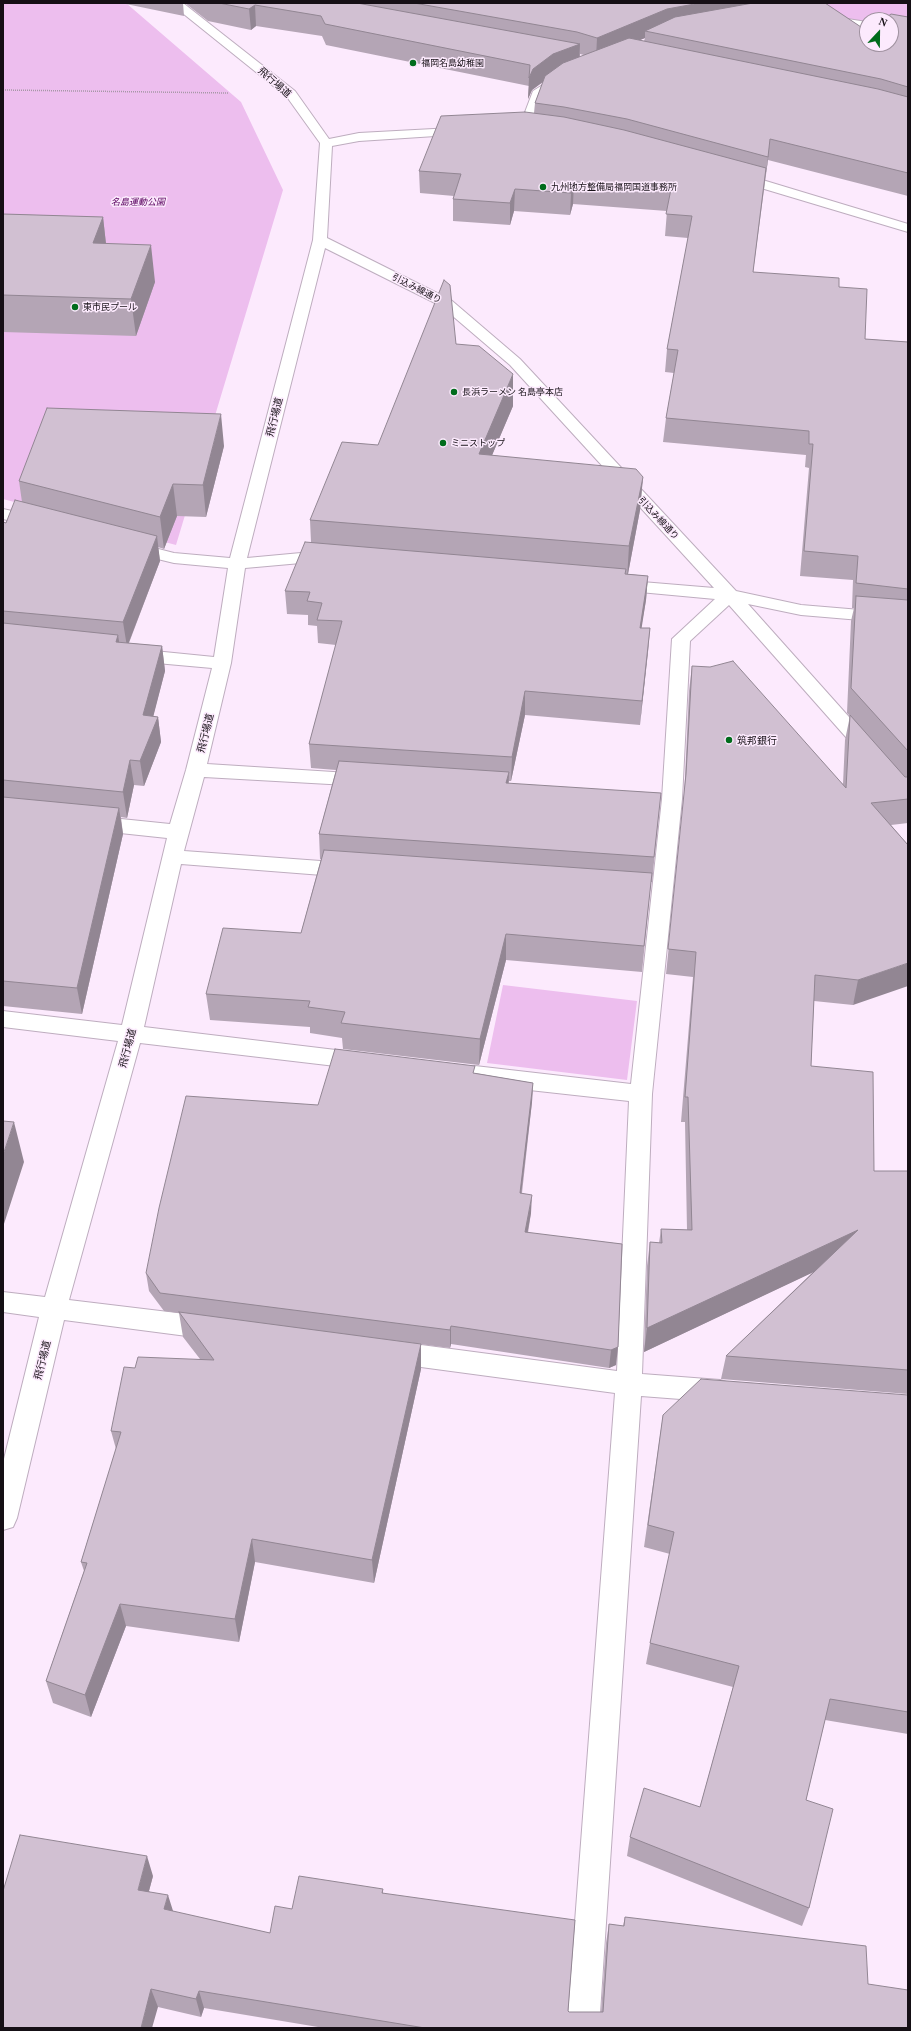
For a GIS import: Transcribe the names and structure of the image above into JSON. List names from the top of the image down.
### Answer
{
  "streets": {
    "street": ["飛行場道", "引込み線通り"]
  },
  "crossings": [
    ["飛行場道", "引込み線通り"]
  ],
  "parks": ["名島運動公園"],
  "places": [
    "福岡名島幼稚園",
    "九州地方整備局福岡国道事務所",
    "東市民プール",
    "長浜ラーメン 名島亭本店",
    "ミニストップ",
    "筑邦銀行"
  ],
  "north": "top"
}
